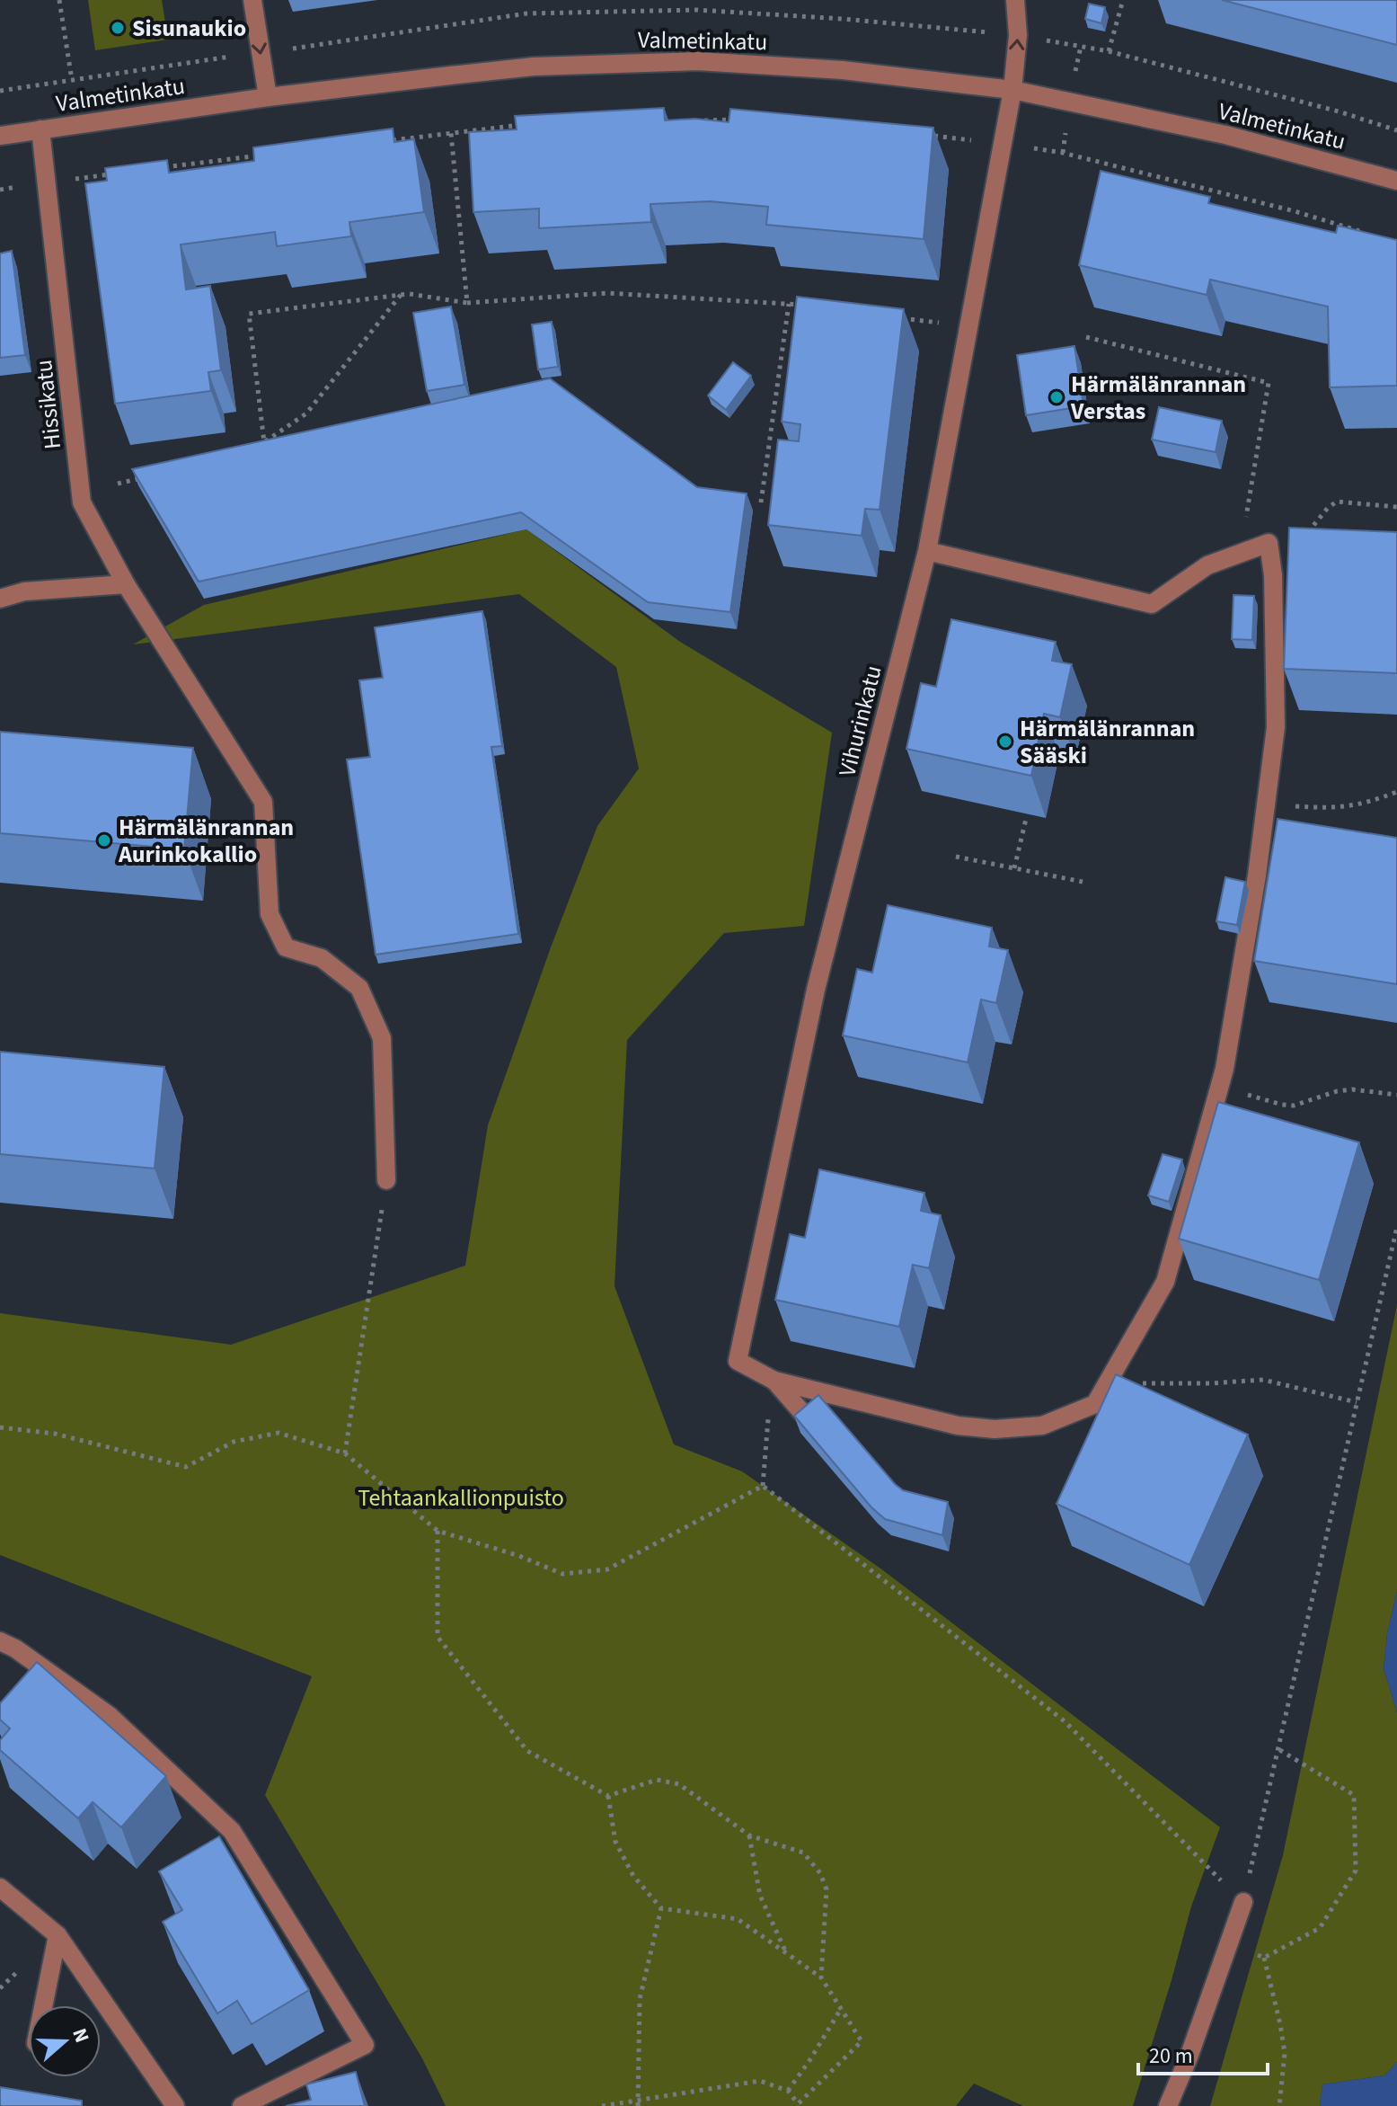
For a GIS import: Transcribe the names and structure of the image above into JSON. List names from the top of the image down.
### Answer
{
  "streets": {
    "street": ["Valmetinkatu", "Hissikatu", "Vihurinkatu"]
  },
  "crossings": [
    ["Valmetinkatu", "Hissikatu"],
    ["Valmetinkatu", "Vihurinkatu"]
  ],
  "parks": ["Tehtaankallionpuisto"],
  "places": [
    "Sisunaukio",
    "Härmälänrannan Verstas",
    "Härmälänrannan Sääski",
    "Härmälänrannan Aurinkokallio"
  ],
  "scale_bar": "20 m",
  "north": "right"
}
